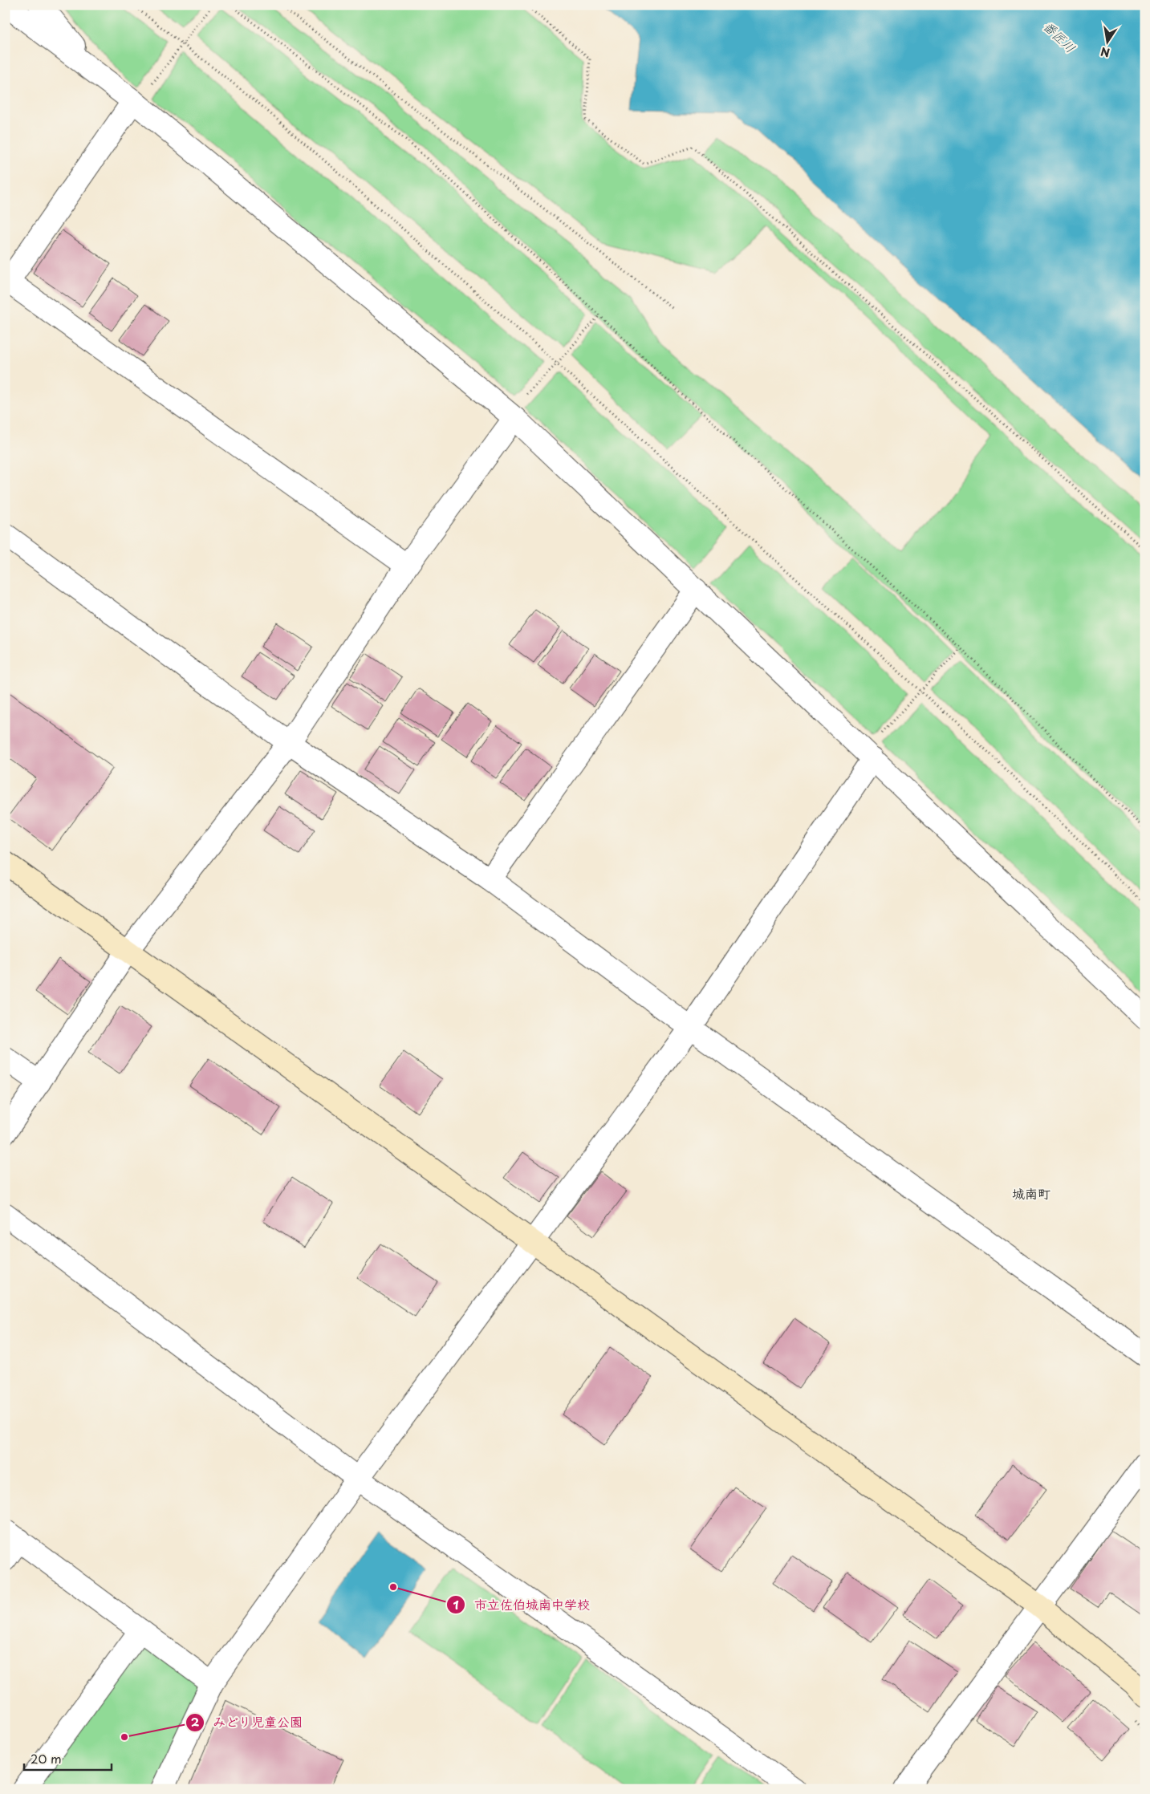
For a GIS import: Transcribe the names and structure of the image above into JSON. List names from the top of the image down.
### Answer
{
  "districts": ["城南町"],
  "water": ["番匠川"],
  "places": ["市立佐伯城南中学校", "みどり児童公園"],
  "scale_bar": "20 m",
  "north": "bottom"
}
